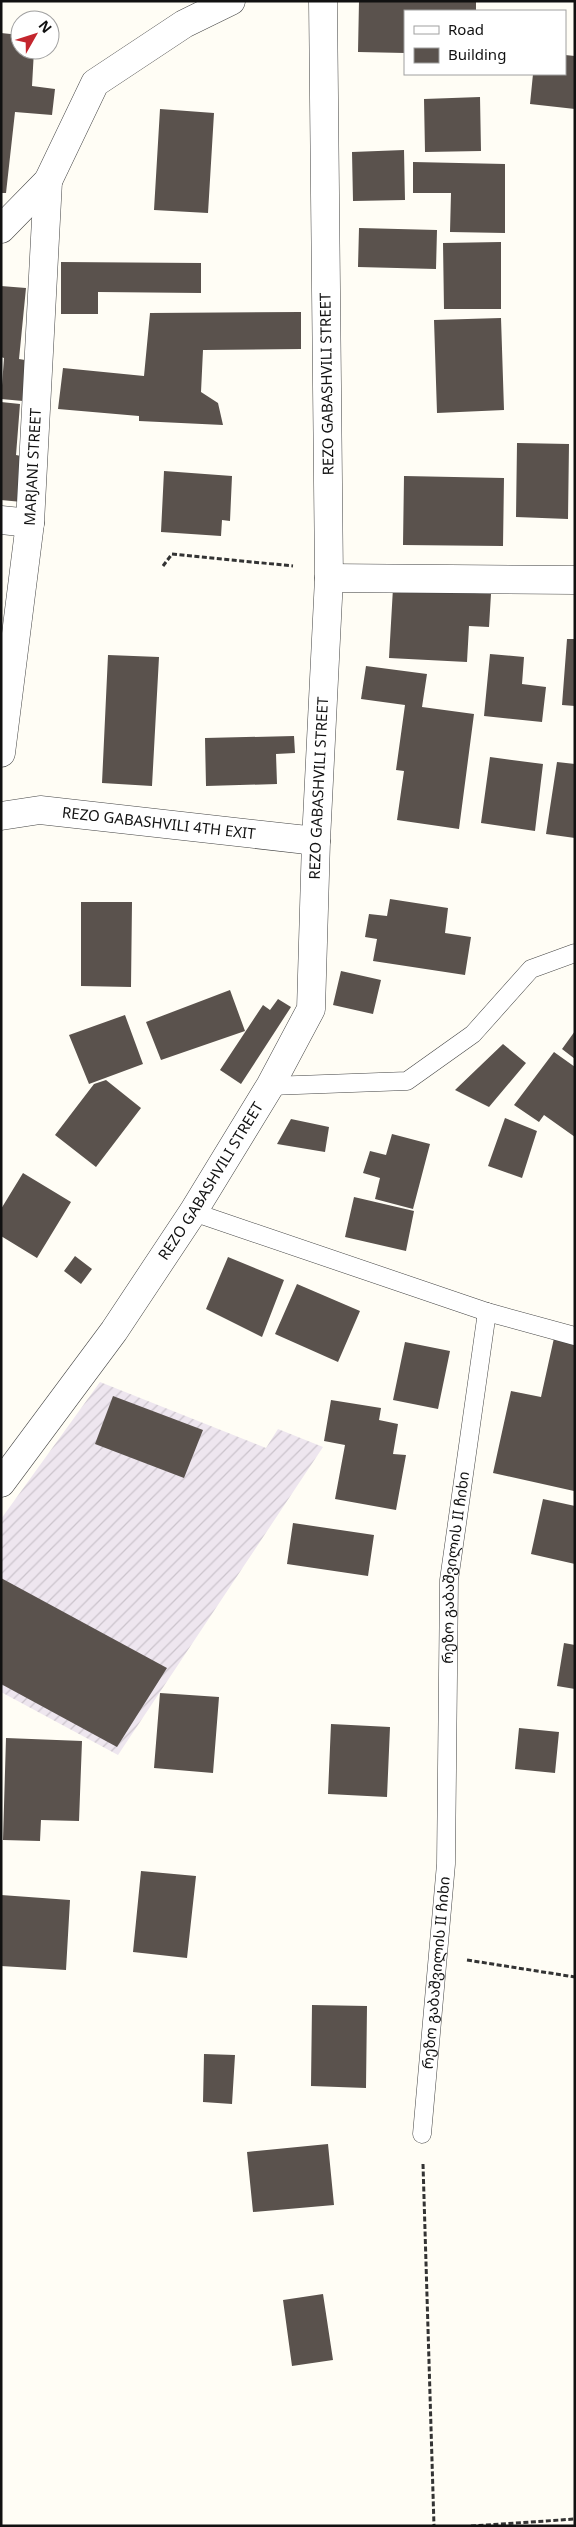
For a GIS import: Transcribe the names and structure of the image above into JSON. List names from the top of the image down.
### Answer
{
  "streets": {
    "street": ["REZO GABASHVILI STREET", "MARJANI STREET", "REZO GABASHVILI 4TH EXIT"],
    "lane": ["რეზო გაბაშვილის II ჩიხი"]
  },
  "crossings": [
    ["REZO GABASHVILI STREET", "REZO GABASHVILI 4TH EXIT"]
  ],
  "legend": ["Road", "Building"],
  "north": "top right"
}
